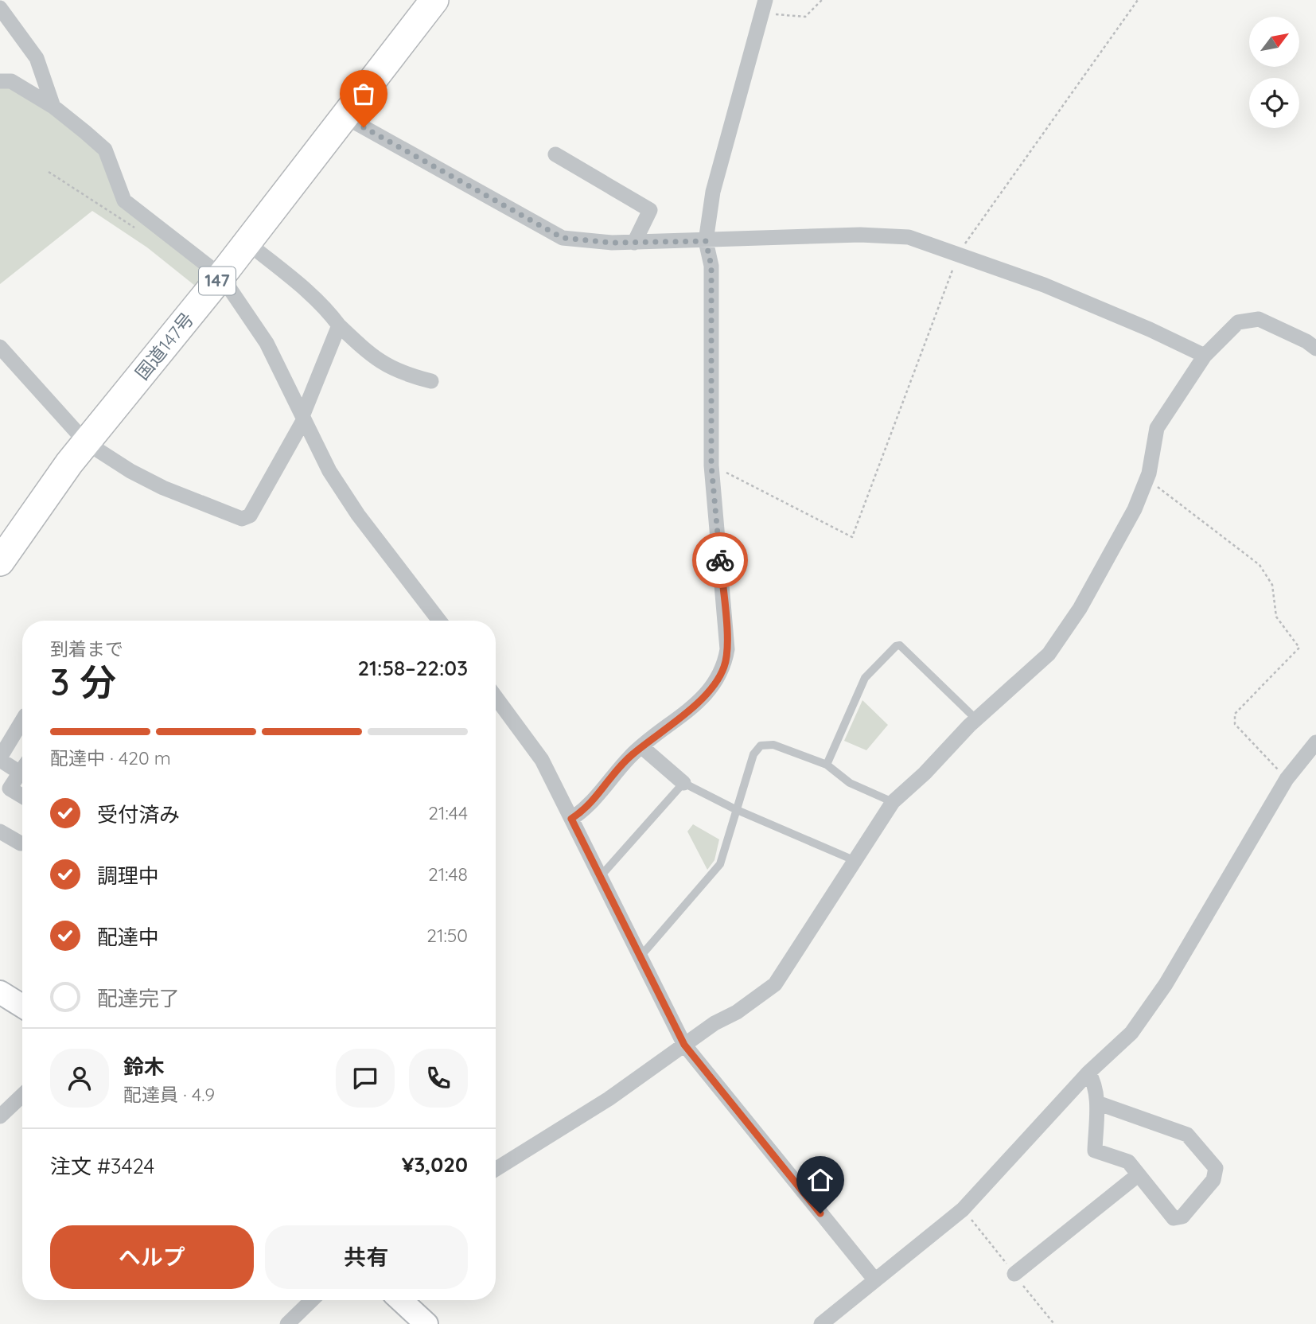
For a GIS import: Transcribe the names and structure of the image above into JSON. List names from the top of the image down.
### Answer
{
  "streets": {
    "highway": ["147", "国道147号"]
  },
  "north": "top right",
  "page": {
    "heading": ["3 分", "到着まで", "21:58–22:03"],
    "panel": [
      "鈴木",
      "配達員 · 4.9",
      "注文 #3424",
      "¥3,020"
    ],
    "bar": "配達中 · 420 m",
    "list": [
      ["受付済み", "21:44"],
      ["調理中", "21:48"],
      ["配達中", "21:50"],
      "配達完了"
    ],
    "buttons": ["ヘルプ", "共有"]
  }
}
